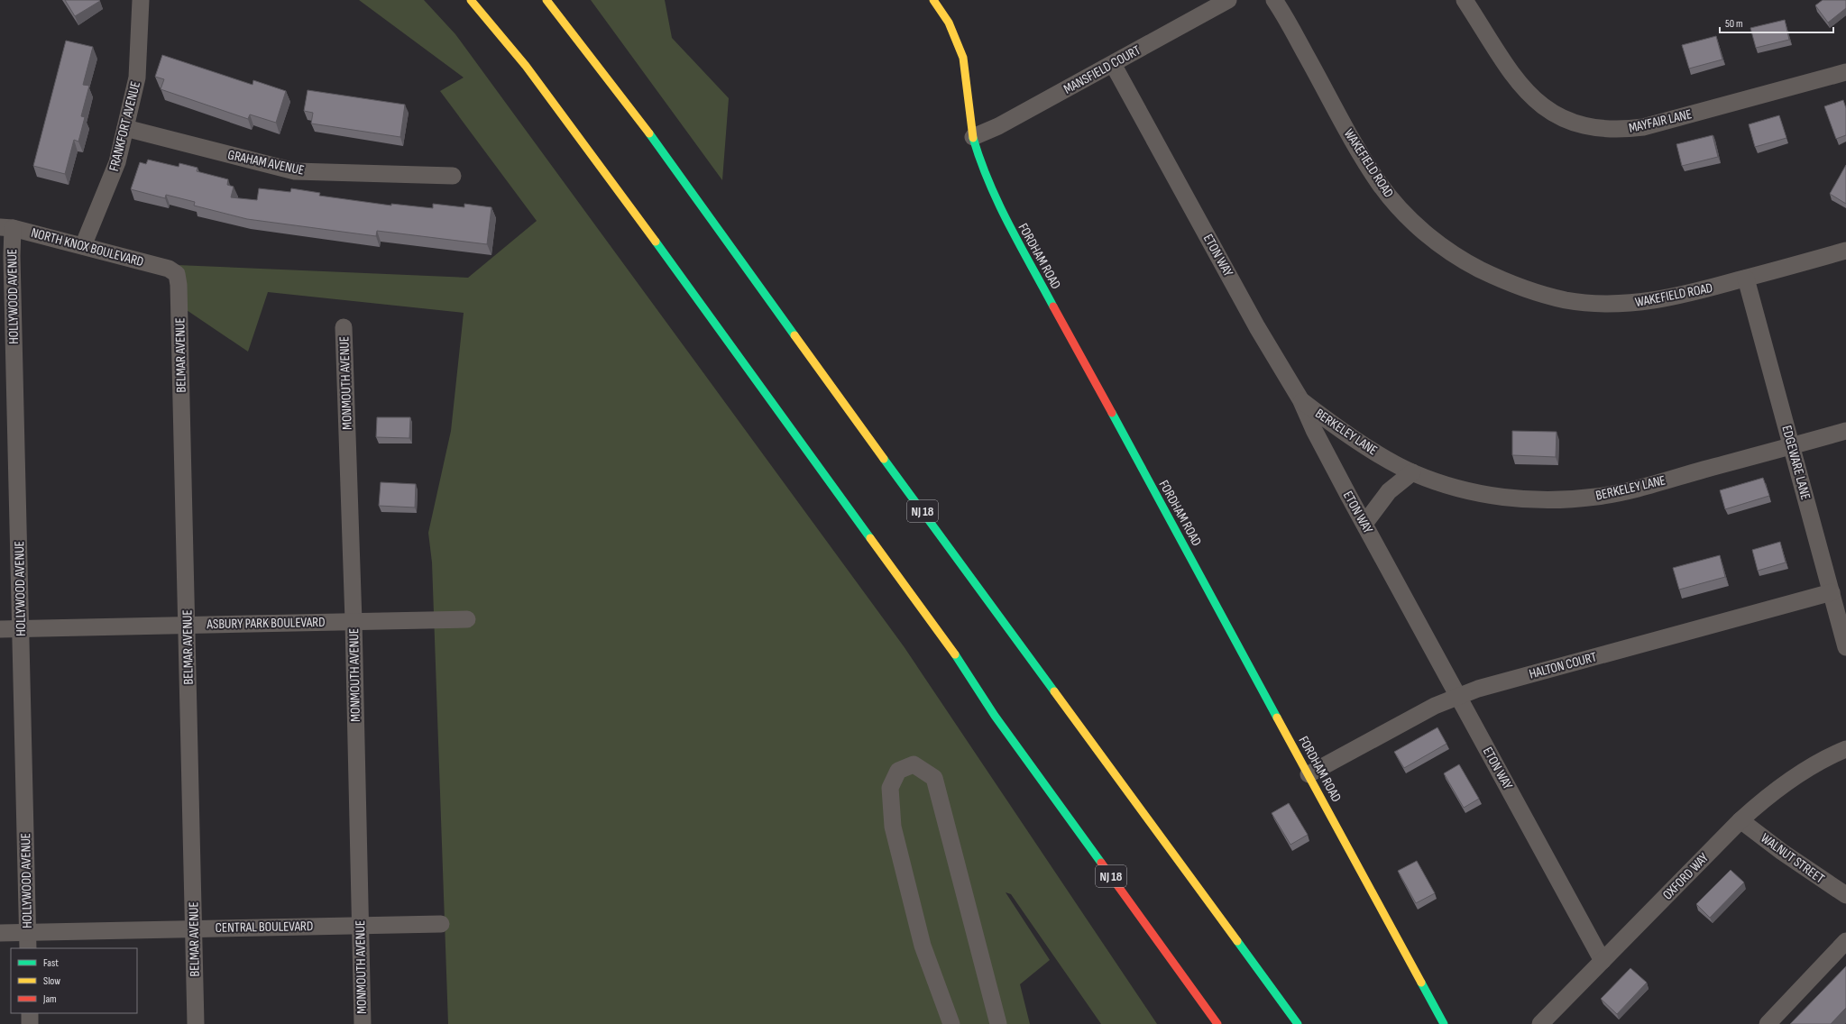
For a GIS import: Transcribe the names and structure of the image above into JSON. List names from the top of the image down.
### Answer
{
  "streets": {
    "main road": ["FORDHAM ROAD", "NJ 18"],
    "street": [
      "MANSFIELD COURT",
      "MAYFAIR LANE",
      "FRANKFORT AVENUE",
      "GRAHAM AVENUE",
      "WAKEFIELD ROAD",
      "NORTH KNOX BOULEVARD",
      "ETON WAY",
      "HOLLYWOOD AVENUE",
      "BELMAR AVENUE",
      "MONMOUTH AVENUE",
      "BERKELEY LANE",
      "EDGEWARE LANE",
      "ASBURY PARK BOULEVARD",
      "HALTON COURT",
      "WALNUT STREET",
      "OXFORD WAY",
      "CENTRAL BOULEVARD"
    ]
  },
  "crossings": [
    ["MANSFIELD COURT", "ETON WAY"],
    ["MANSFIELD COURT", "FORDHAM ROAD"],
    ["FRANKFORT AVENUE", "GRAHAM AVENUE"],
    ["FRANKFORT AVENUE", "NORTH KNOX BOULEVARD"],
    ["WAKEFIELD ROAD", "EDGEWARE LANE"],
    ["NORTH KNOX BOULEVARD", "HOLLYWOOD AVENUE"],
    ["NORTH KNOX BOULEVARD", "BELMAR AVENUE"],
    ["ETON WAY", "BERKELEY LANE"],
    ["ETON WAY", "HALTON COURT"],
    ["ETON WAY", "OXFORD WAY"],
    ["FORDHAM ROAD", "HALTON COURT"],
    ["HOLLYWOOD AVENUE", "ASBURY PARK BOULEVARD"],
    ["HOLLYWOOD AVENUE", "CENTRAL BOULEVARD"],
    ["BELMAR AVENUE", "ASBURY PARK BOULEVARD"],
    ["BELMAR AVENUE", "CENTRAL BOULEVARD"],
    ["MONMOUTH AVENUE", "ASBURY PARK BOULEVARD"],
    ["MONMOUTH AVENUE", "CENTRAL BOULEVARD"],
    ["BERKELEY LANE", "EDGEWARE LANE"],
    ["EDGEWARE LANE", "HALTON COURT"],
    ["WALNUT STREET", "OXFORD WAY"]
  ],
  "legend": ["Fast", "Slow", "Jam"],
  "scale_bar": "50 m"
}
